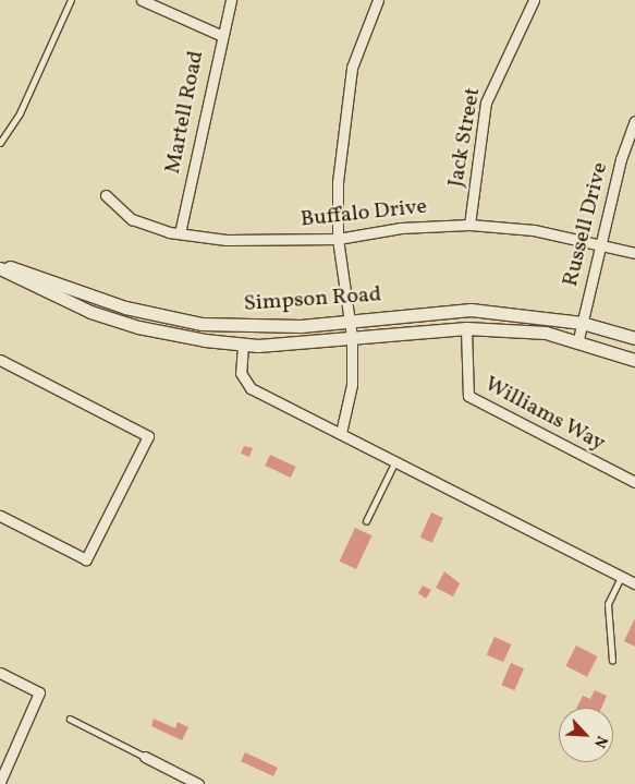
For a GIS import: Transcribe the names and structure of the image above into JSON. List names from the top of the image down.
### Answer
{
  "streets": {
    "street": [
      "Martell Road",
      "Jack Street",
      "Buffalo Drive",
      "Russell Drive",
      "Simpson Road",
      "Williams Way"
    ]
  },
  "crossings": [
    ["Martell Road", "Buffalo Drive"],
    ["Jack Street", "Buffalo Drive"],
    ["Buffalo Drive", "Russell Drive"],
    ["Russell Drive", "Simpson Road"],
    ["Simpson Road", "Williams Way"]
  ],
  "north": "bottom right"
}
